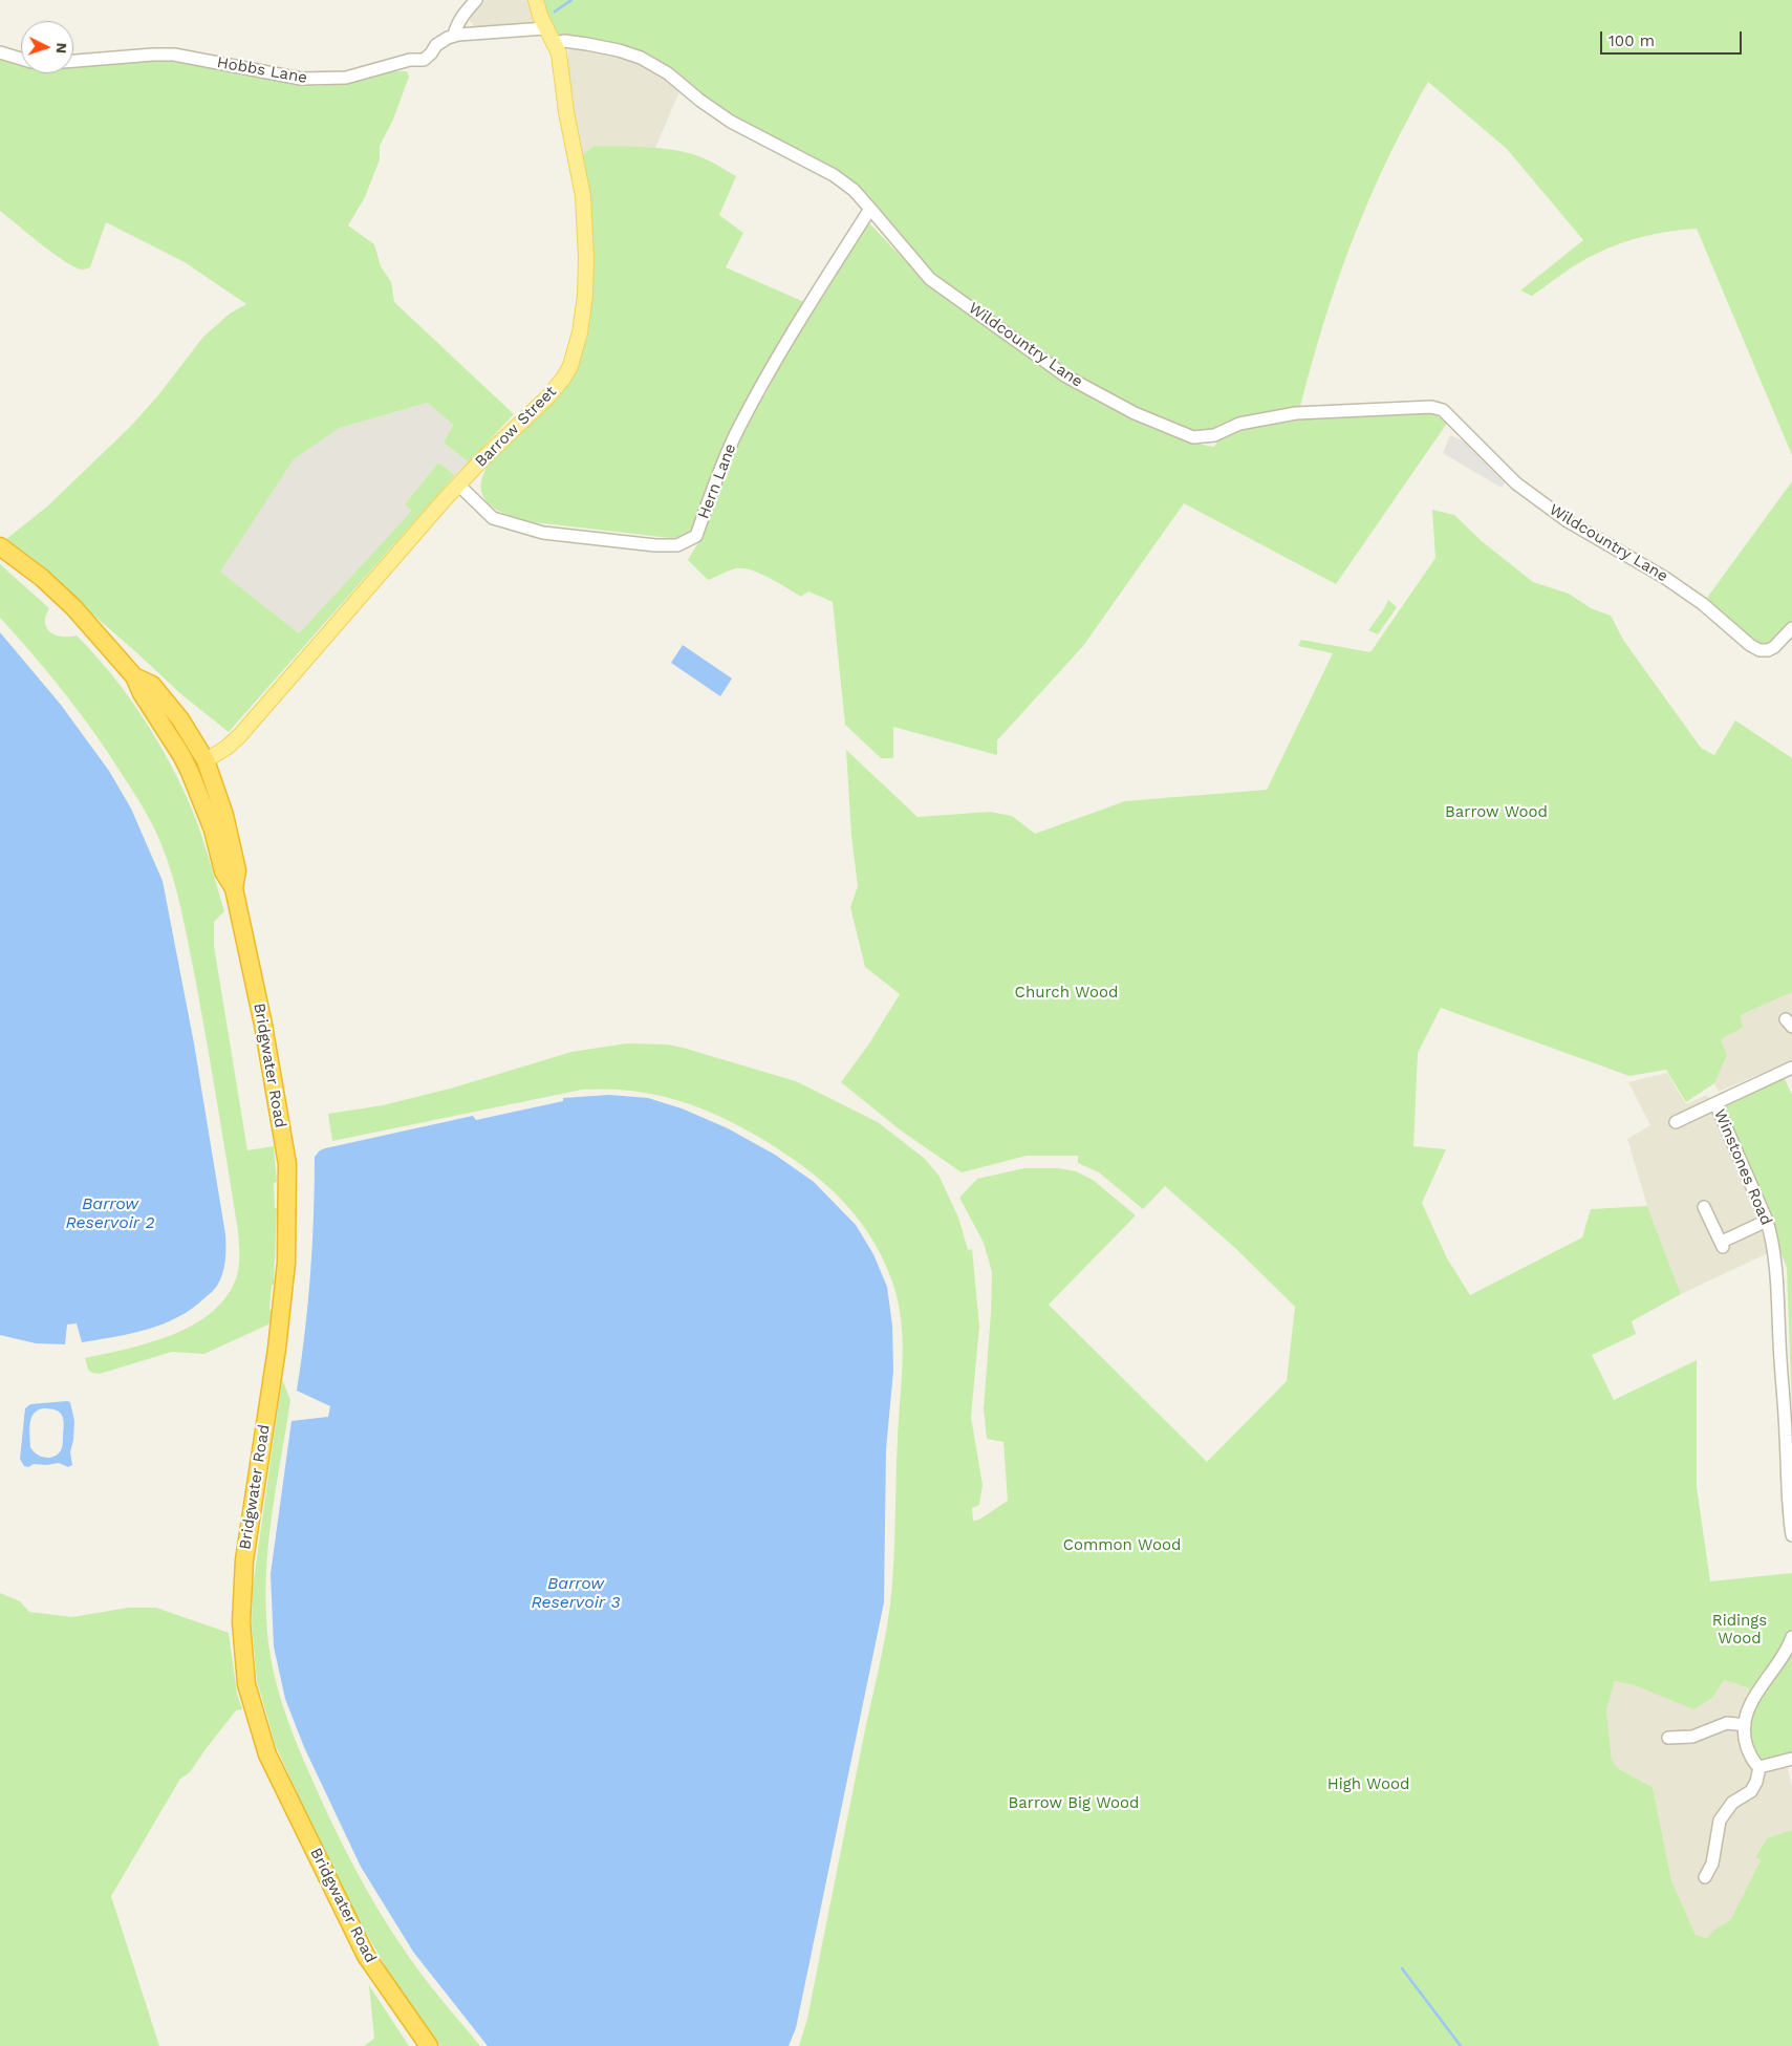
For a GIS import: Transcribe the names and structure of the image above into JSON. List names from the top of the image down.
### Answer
{
  "streets": {
    "highway": ["Bridgwater Road"],
    "main road": ["Barrow Street"],
    "street": [
      "Hobbs Lane",
      "Wildcountry Lane",
      "Hern Lane",
      "Winstones Road"
    ]
  },
  "crossings": [
    ["Hobbs Lane", "Barrow Street"],
    ["Wildcountry Lane", "Barrow Street"],
    ["Wildcountry Lane", "Hern Lane"],
    ["Barrow Street", "Hern Lane"],
    ["Barrow Street", "Bridgwater Road"]
  ],
  "water": ["Barrow Reservoir 2", "Barrow Reservoir 3"],
  "parks": [
    "Barrow Wood",
    "Church Wood",
    "Common Wood",
    "Ridings Wood",
    "High Wood",
    "Barrow Big Wood"
  ],
  "scale_bar": "100 m",
  "north": "right"
}
